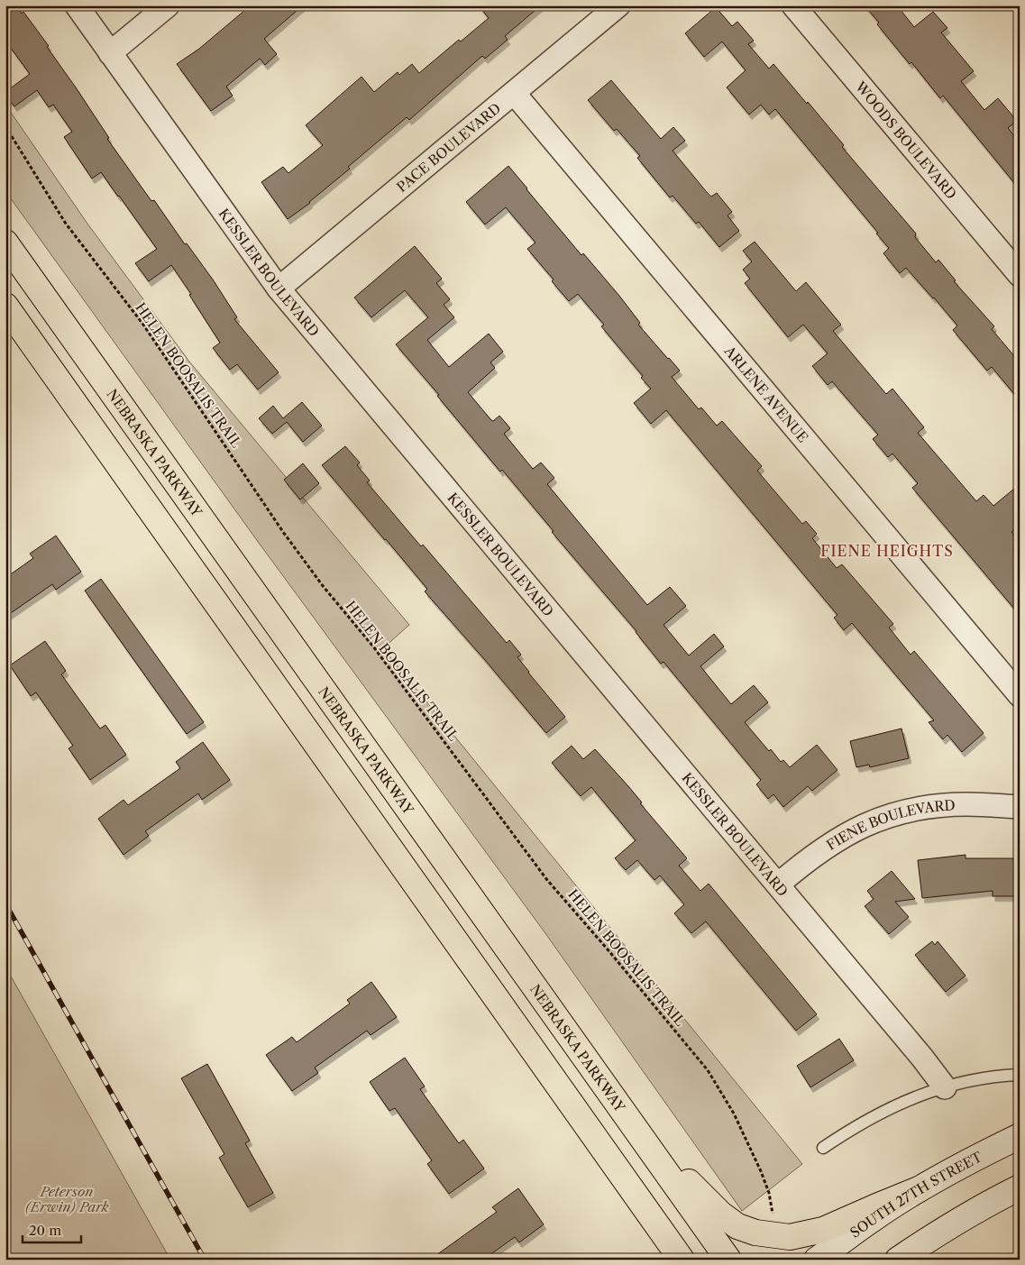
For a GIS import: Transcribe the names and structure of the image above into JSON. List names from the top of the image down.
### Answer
{
  "streets": {
    "main road": ["NEBRASKA PARKWAY", "SOUTH 27TH STREET"],
    "street": [
      "WOODS BOULEVARD",
      "PACE BOULEVARD",
      "KESSLER BOULEVARD",
      "ARLENE AVENUE",
      "FIENE BOULEVARD"
    ],
    "path": ["HELEN BOOSALIS TRAIL"]
  },
  "crossings": [
    ["PACE BOULEVARD", "KESSLER BOULEVARD"],
    ["PACE BOULEVARD", "ARLENE AVENUE"],
    ["KESSLER BOULEVARD", "FIENE BOULEVARD"]
  ],
  "districts": ["FIENE HEIGHTS"],
  "parks": ["Peterson (Erwin) Park"],
  "scale_bar": "20 m"
}
